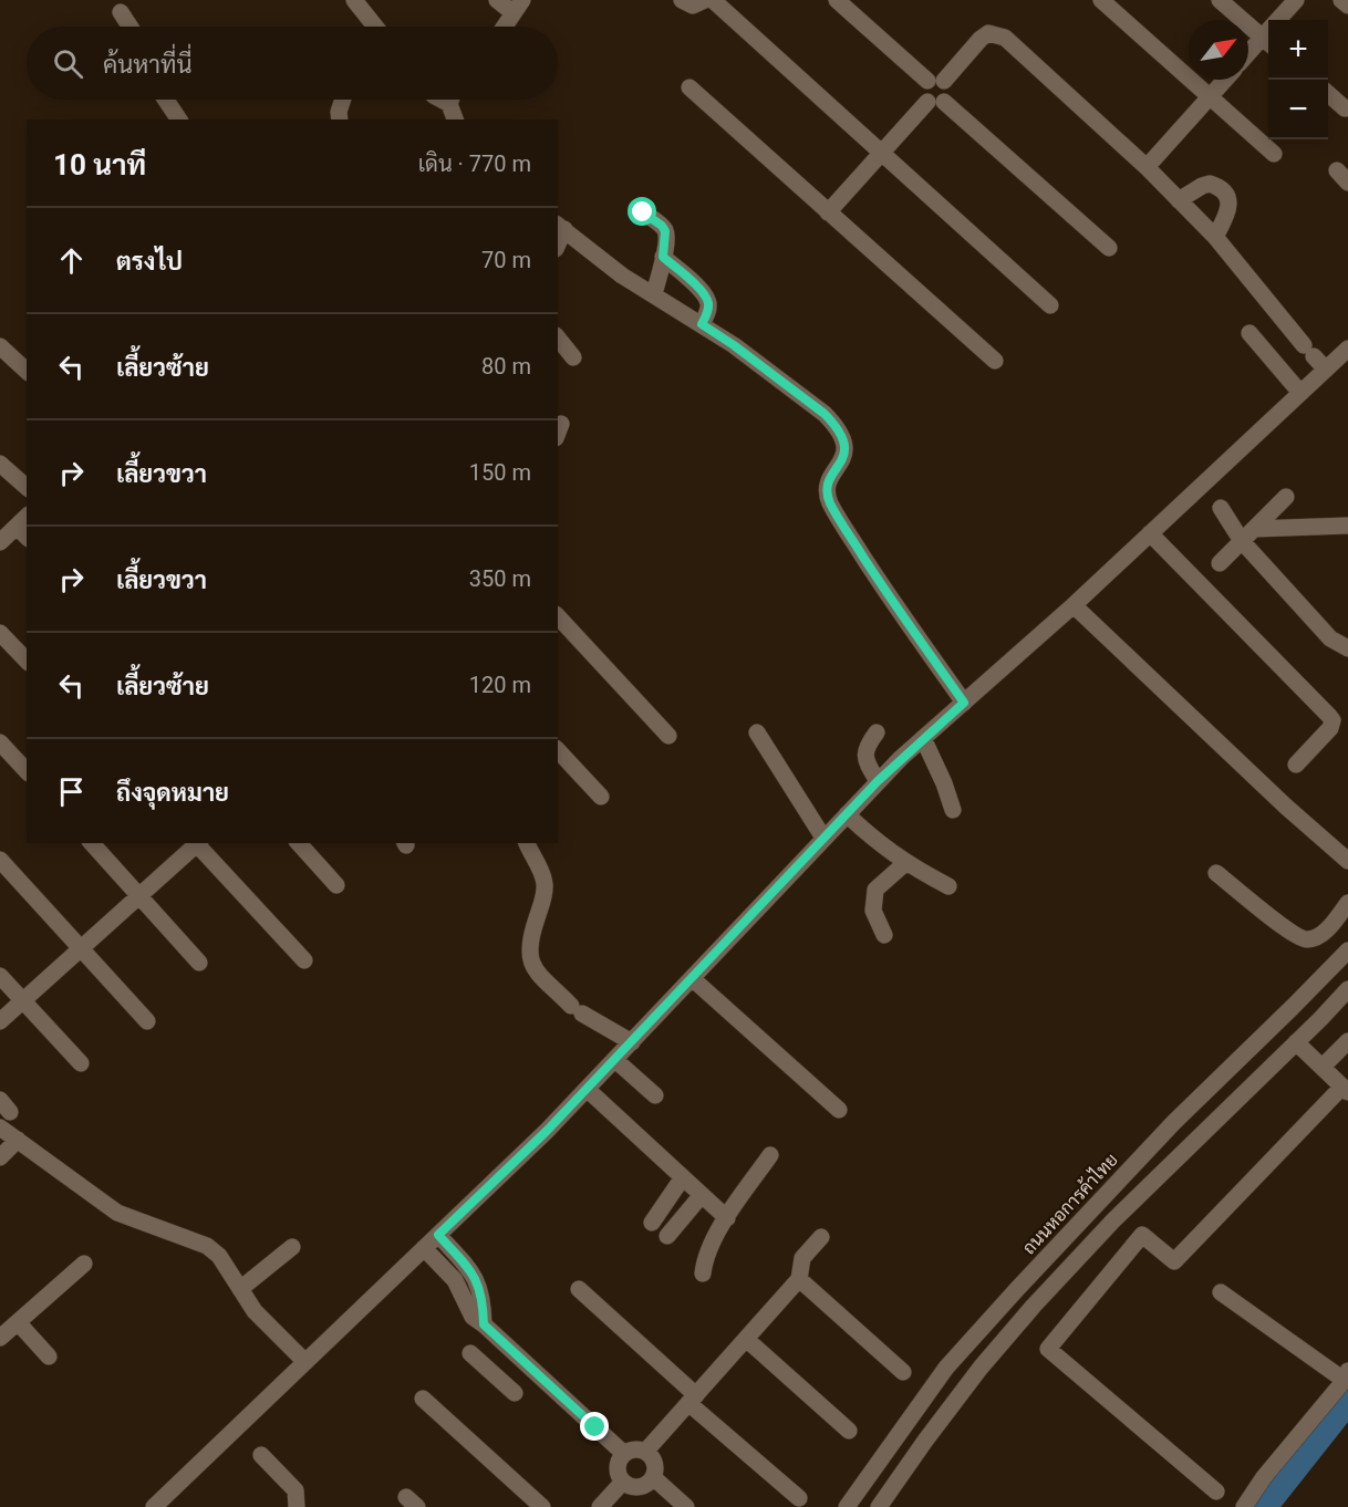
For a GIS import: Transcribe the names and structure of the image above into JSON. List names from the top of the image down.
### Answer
{
  "streets": {
    "street": ["ถนนหอการค้าไทย"]
  },
  "north": "top right",
  "page": {
    "map_buttons": ["+", "−"],
    "search": "ค้นหาที่นี่",
    "heading": ["10 นาที", "เดิน · 770 m"],
    "list": [
      ["ตรงไป", "70 m"],
      ["เลี้ยวซ้าย", "80 m"],
      ["เลี้ยวขวา", "150 m"],
      ["เลี้ยวขวา", "350 m"],
      ["เลี้ยวซ้าย", "120 m"],
      "ถึงจุดหมาย"
    ]
  }
}
